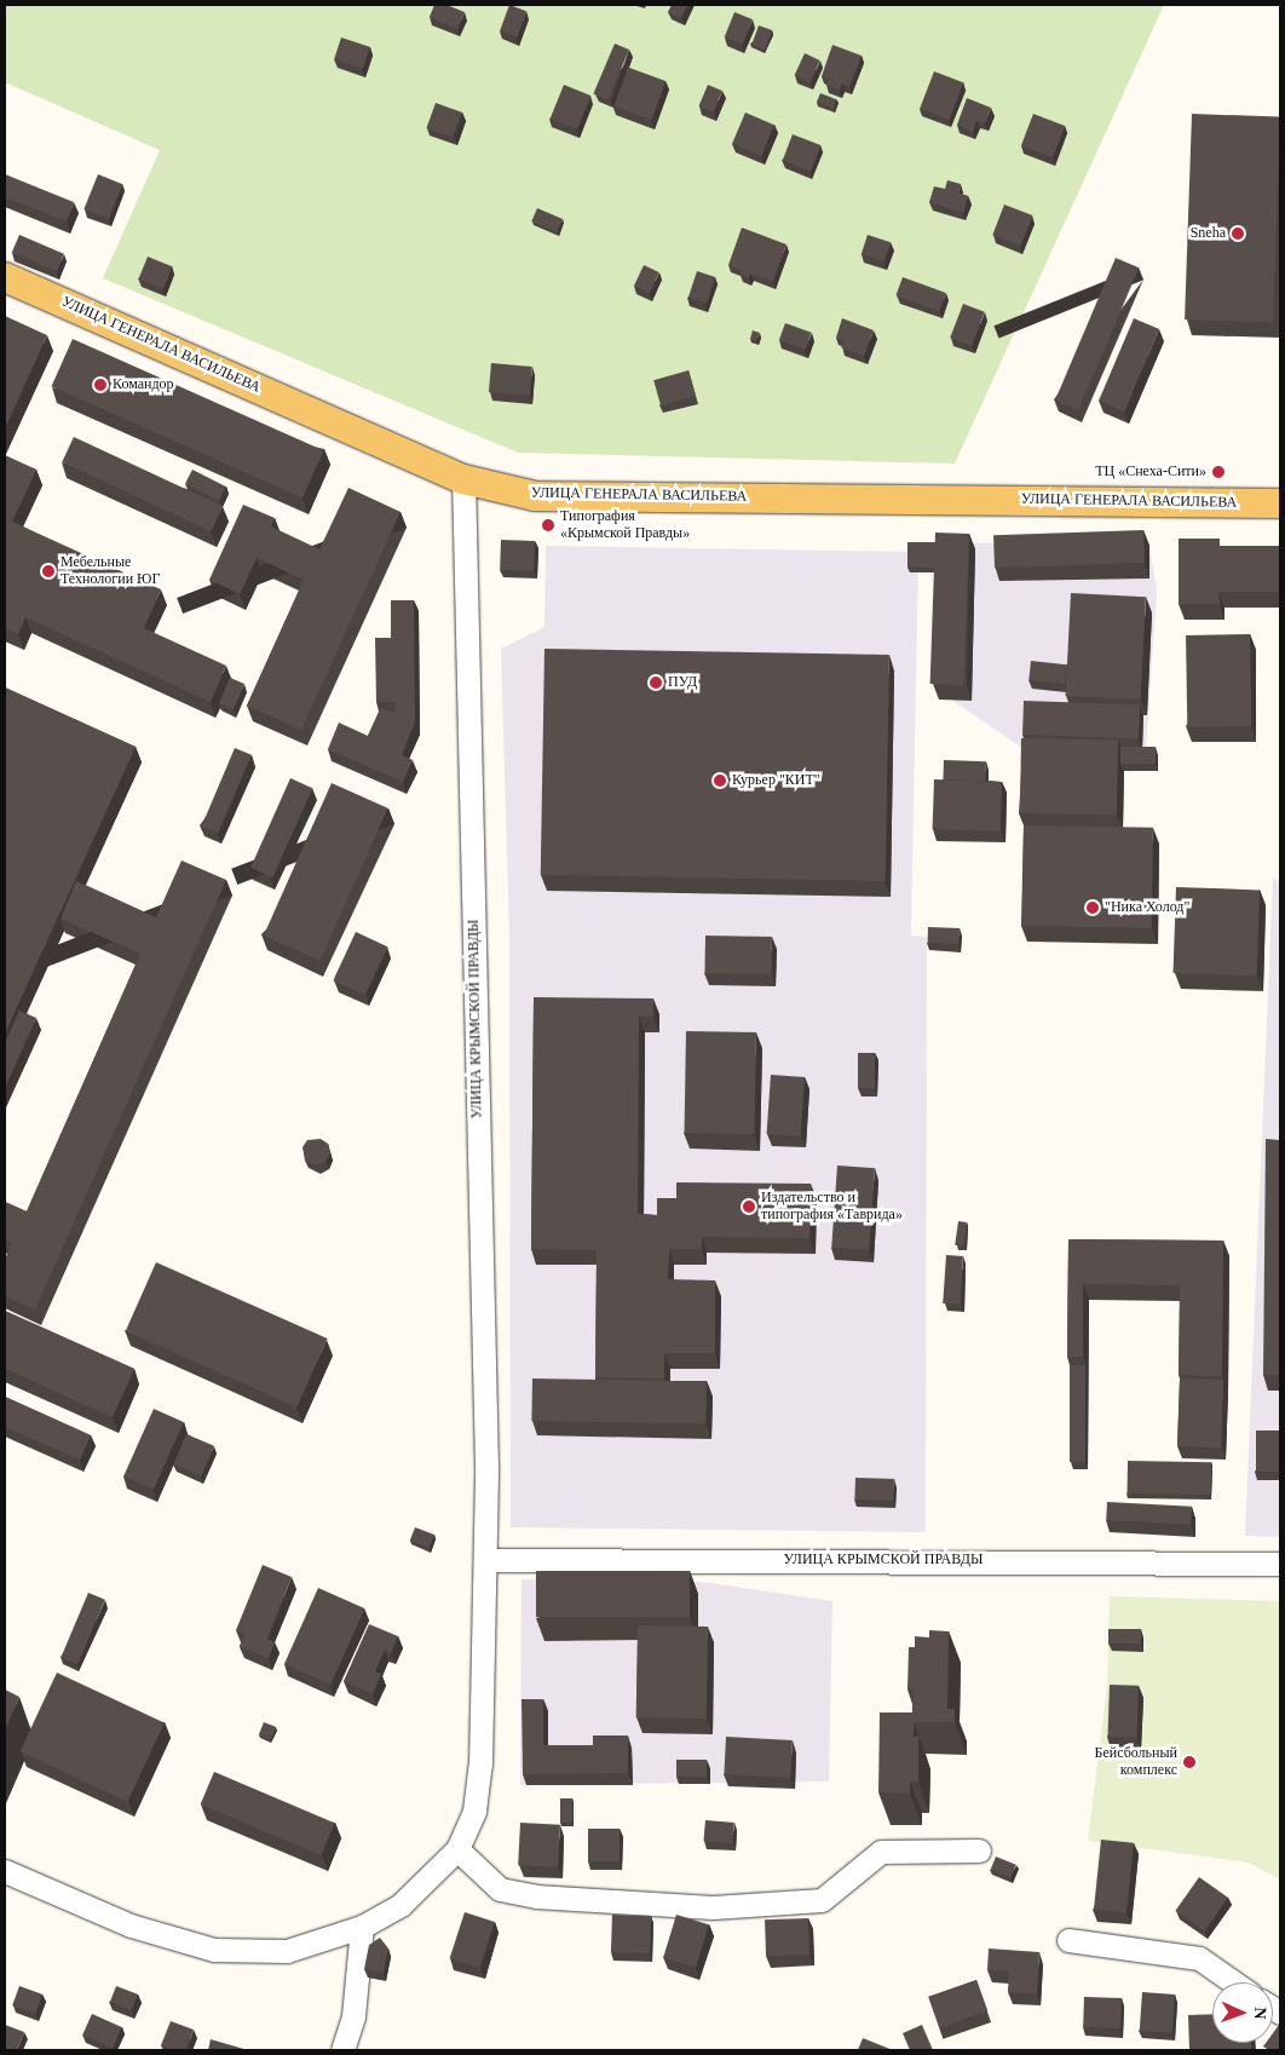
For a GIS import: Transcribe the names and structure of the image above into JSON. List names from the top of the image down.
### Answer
{
  "streets": {
    "main road": ["УЛИЦА ГЕНЕРАЛА ВАСИЛЬЕВА"],
    "street": ["УЛИЦА КРЫМСКОЙ ПРАВДЫ"]
  },
  "crossings": [
    ["УЛИЦА ГЕНЕРАЛА ВАСИЛЬЕВА", "УЛИЦА КРЫМСКОЙ ПРАВДЫ"]
  ],
  "places": [
    "Sneha",
    "Командор",
    "ТЦ «Снеха-Сити»",
    "Типография «Крымской Правды»",
    "Мебельные Технологии ЮГ",
    "ПУД",
    "Курьер \"КИТ\"",
    "\"Ника Холод\"",
    "Издательство и типография «Таврида»",
    "Бейсбольный комплекс"
  ],
  "north": "right"
}
